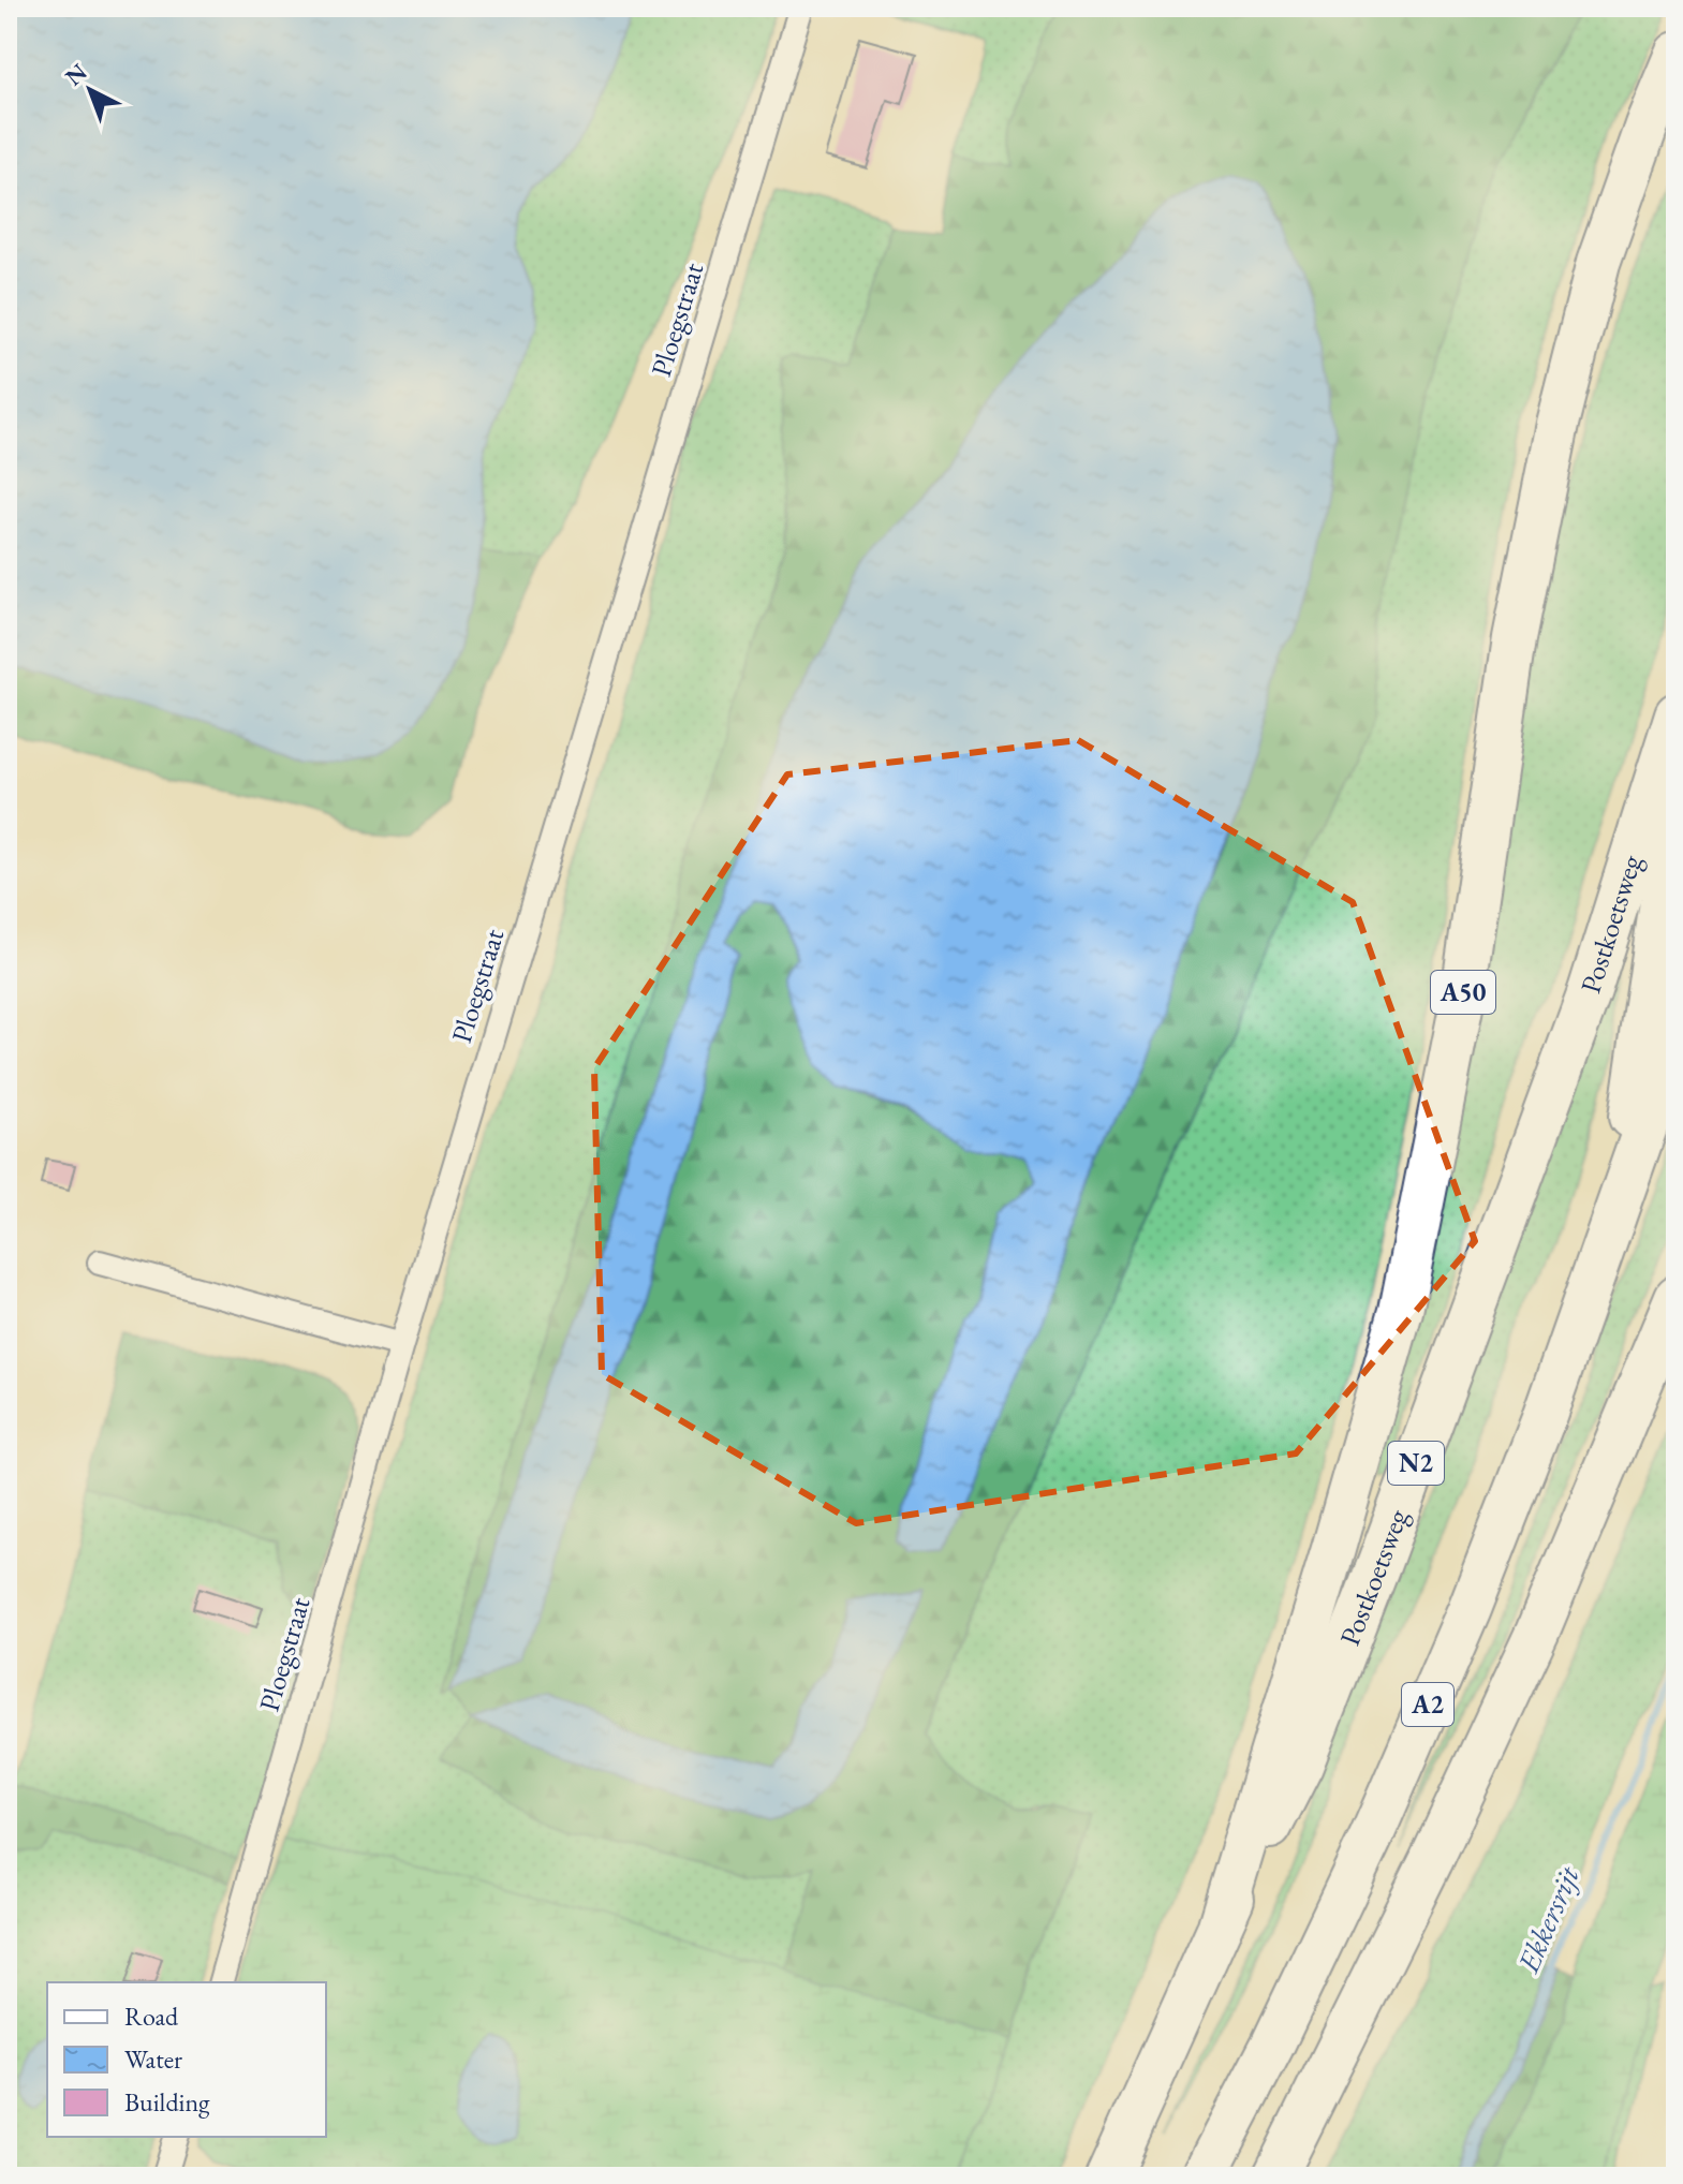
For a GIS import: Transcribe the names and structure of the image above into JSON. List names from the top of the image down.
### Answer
{
  "streets": {
    "highway": [
      "Postkoetsweg",
      "A50",
      "N2",
      "A2"
    ],
    "street": ["Ploegstraat"]
  },
  "crossings": [
    ["Postkoetsweg", "A50"]
  ],
  "water": ["Ekkersrijt"],
  "legend": ["Road", "Water", "Building"],
  "north": "top left"
}
